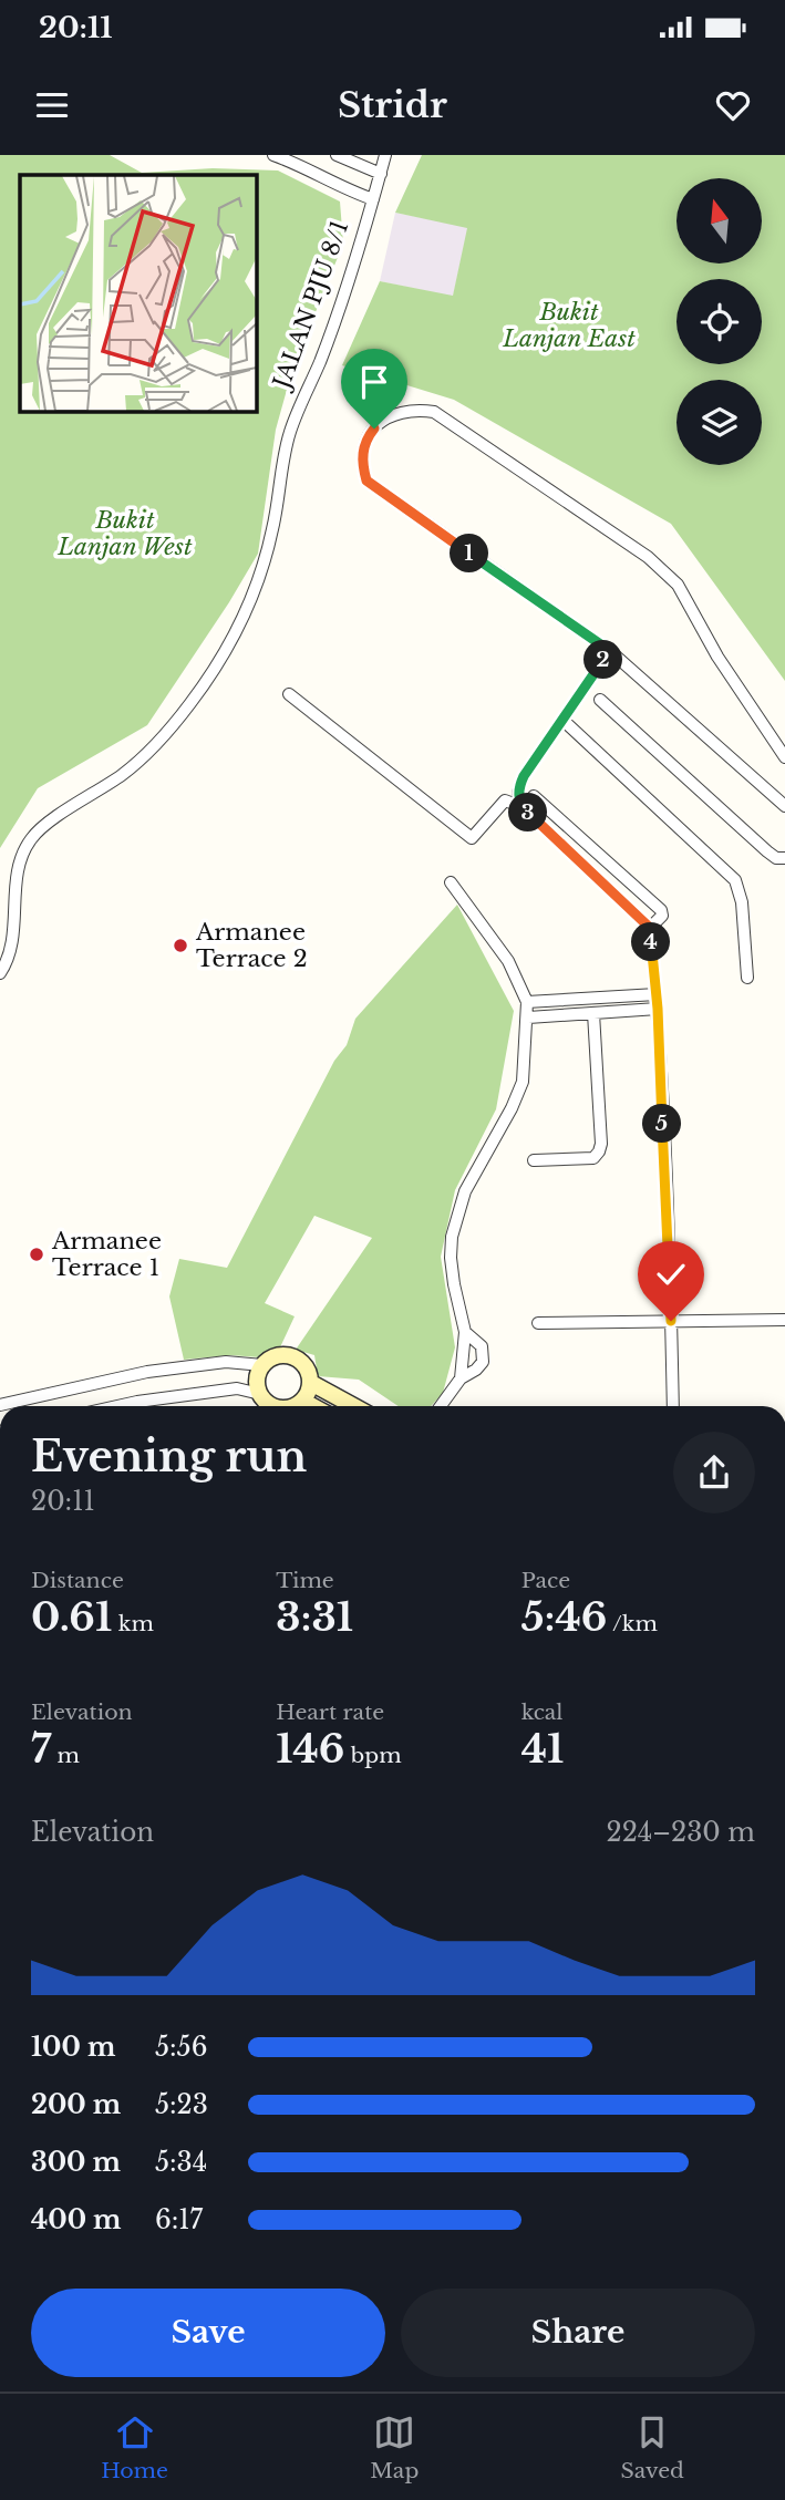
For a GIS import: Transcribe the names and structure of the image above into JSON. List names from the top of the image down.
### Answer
{
  "streets": {
    "street": ["JALAN PJU 8/1"]
  },
  "parks": ["Bukit Lanjan East", "Bukit Lanjan West"],
  "places": ["Armanee Terrace 2", "Armanee Terrace 1"],
  "north": "top",
  "page": {
    "status": "20:11",
    "header": "Stridr",
    "pins": [
      "1",
      "2",
      "3",
      "4",
      "5"
    ],
    "heading": ["Evening run", "20:11"],
    "stats": [
      ["Distance", "0.61 km"],
      ["Time", "3:31"],
      ["Pace", "5:46 /km"],
      ["Elevation", "7 m"],
      ["Heart rate", "146 bpm"],
      ["kcal", "41"]
    ],
    "chart": ["Elevation", "224–230 m"],
    "list": [
      {
        "name": "100 m",
        "note": "5:56"
      },
      {
        "name": "200 m",
        "note": "5:23"
      },
      {
        "name": "300 m",
        "note": "5:34"
      },
      {
        "name": "400 m",
        "note": "6:17"
      }
    ],
    "buttons": ["Save", "Share"],
    "tabs": ["Home", "Map", "Saved"]
  }
}
